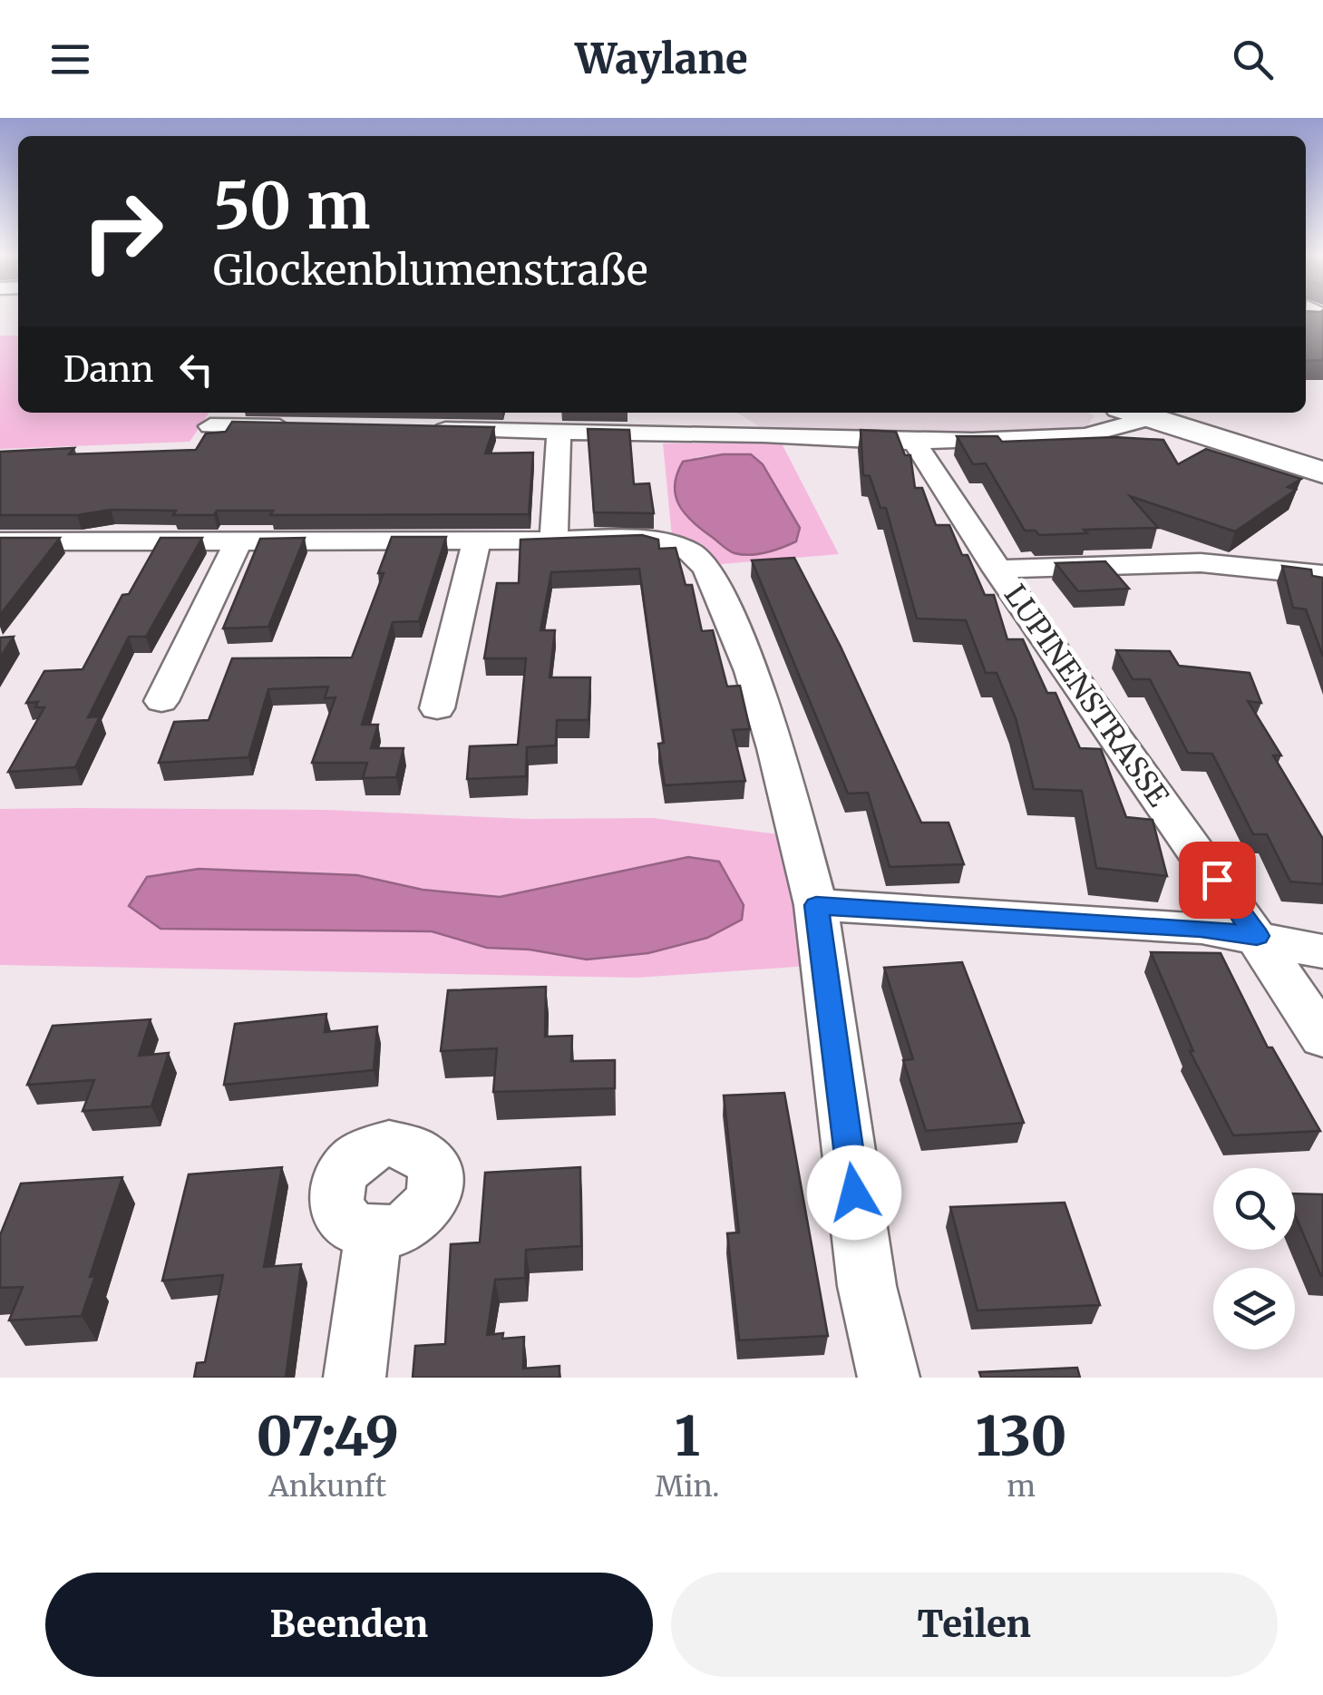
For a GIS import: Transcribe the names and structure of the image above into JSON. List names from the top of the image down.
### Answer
{
  "streets": {
    "street": ["LUPINENSTRASSE"]
  },
  "page": {
    "header": "Waylane",
    "turn": ["50 m", "Glockenblumenstraße"],
    "then": "Dann",
    "eta": [
      "07:49",
      "Ankunft",
      "1",
      "Min.",
      "130",
      "m"
    ],
    "buttons": ["Beenden", "Teilen"]
  }
}
